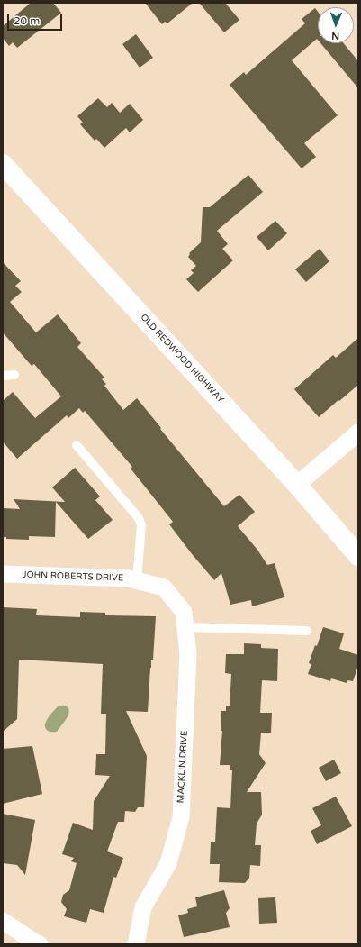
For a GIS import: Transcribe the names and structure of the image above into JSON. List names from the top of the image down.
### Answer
{
  "streets": {
    "main road": ["OLD REDWOOD HIGHWAY"],
    "street": ["JOHN ROBERTS DRIVE", "MACKLIN DRIVE"]
  },
  "crossings": [
    ["JOHN ROBERTS DRIVE", "MACKLIN DRIVE"]
  ],
  "scale_bar": "20 m",
  "north": "bottom"
}
